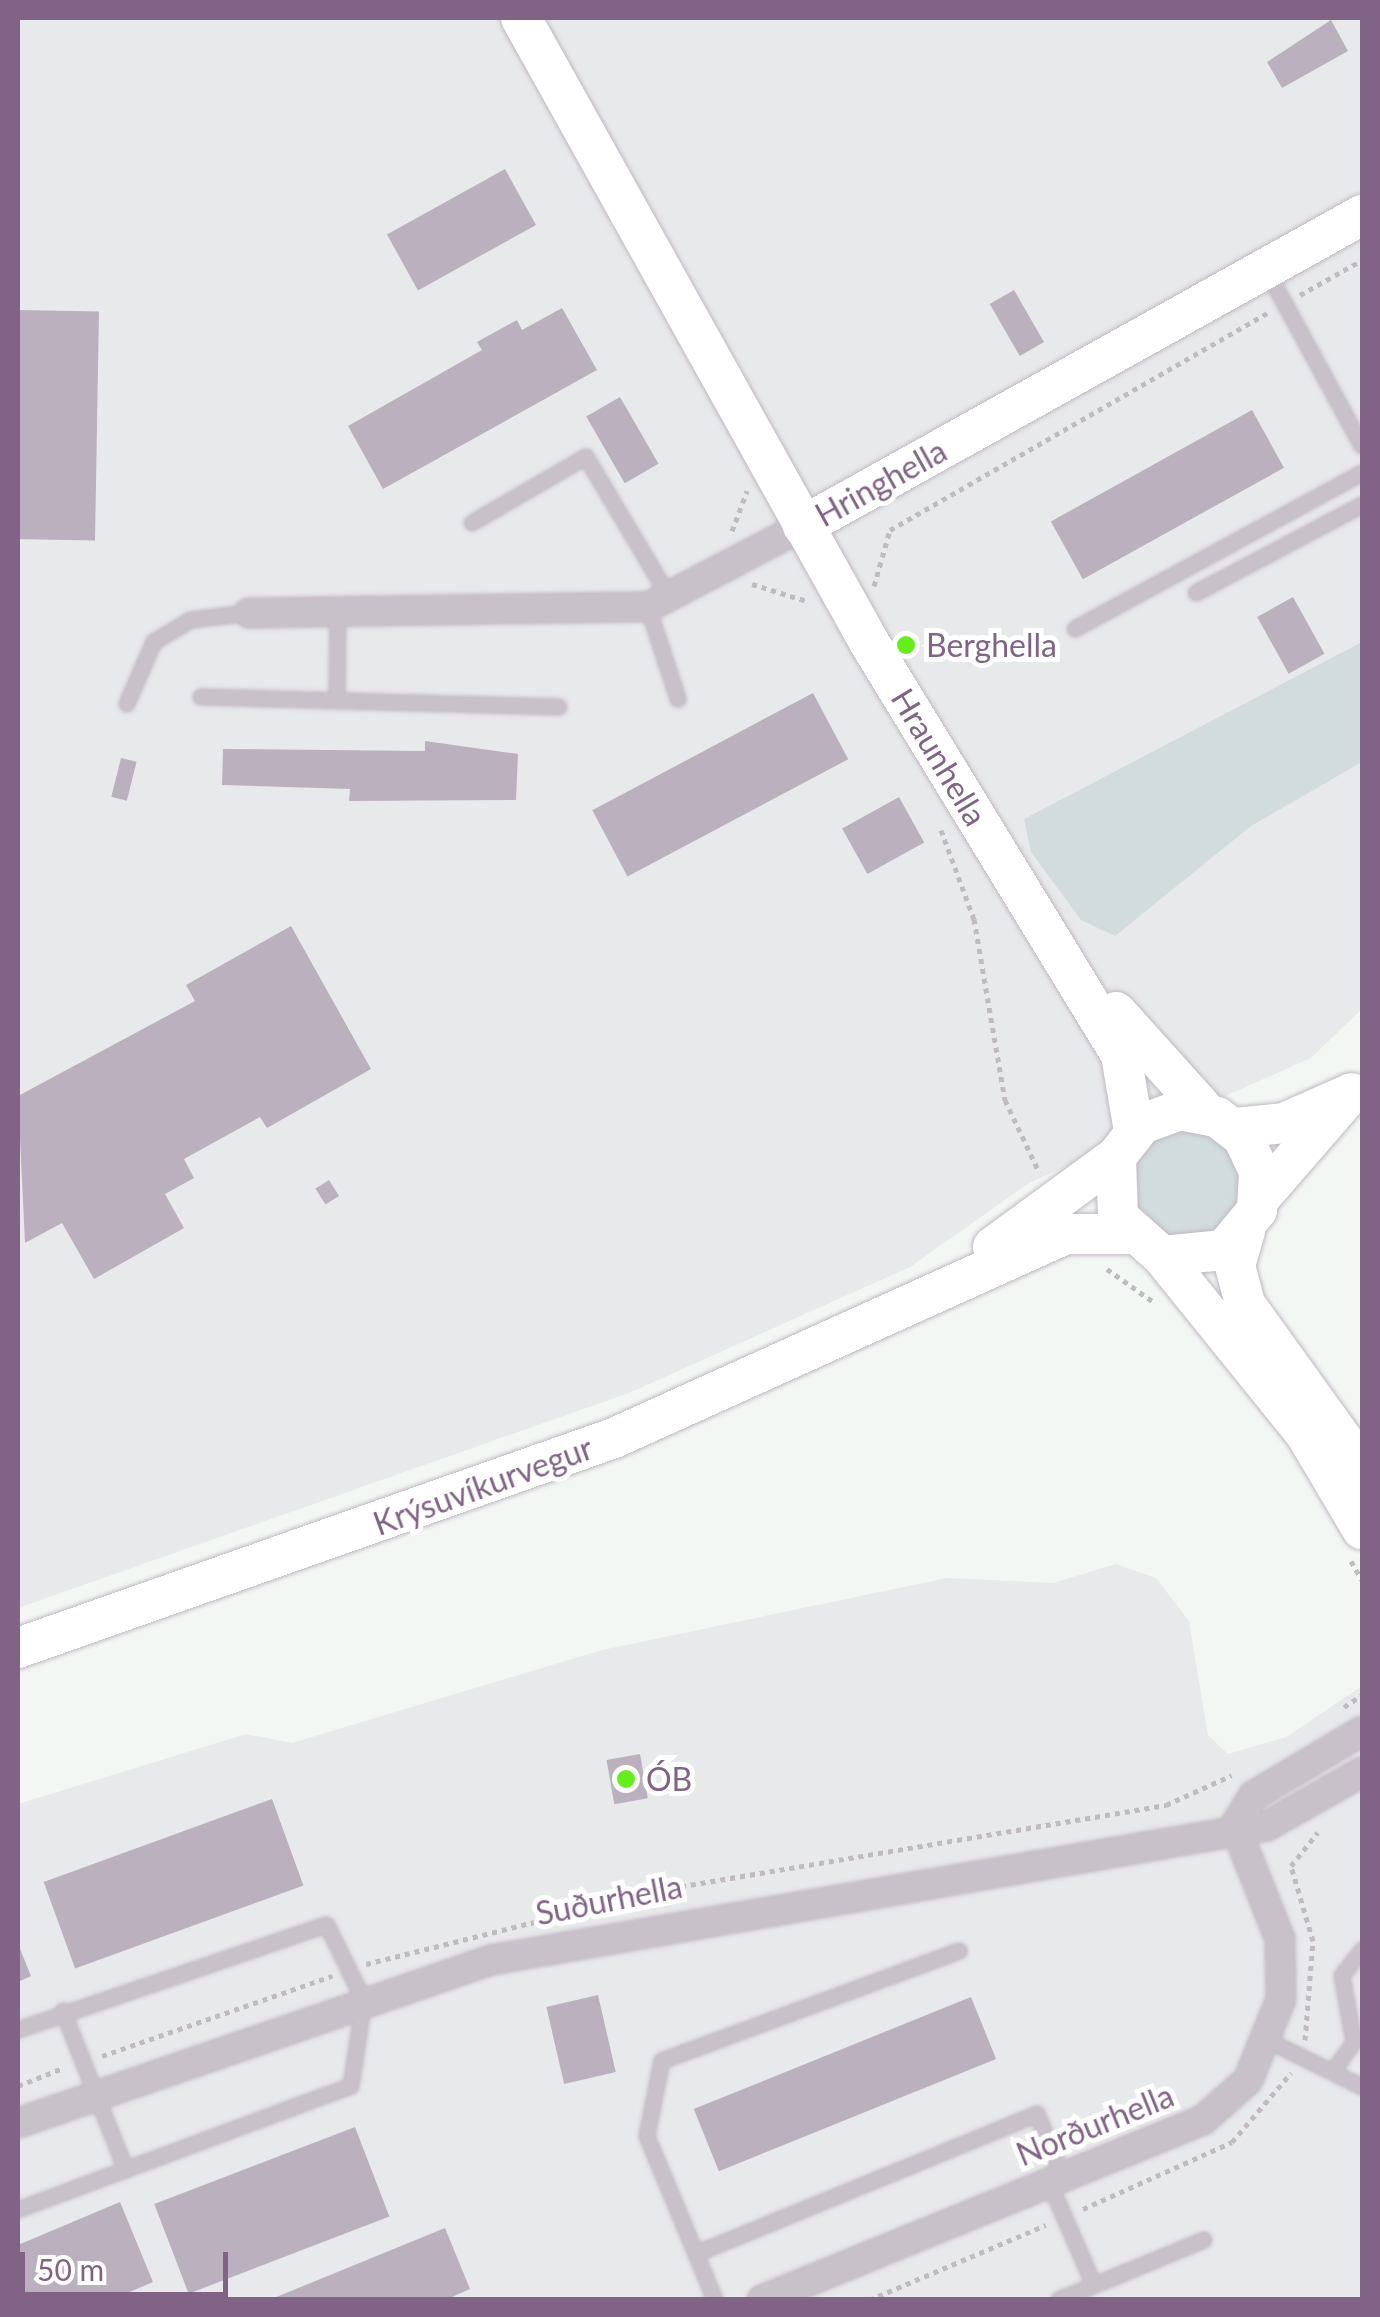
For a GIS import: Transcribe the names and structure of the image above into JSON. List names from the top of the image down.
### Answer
{
  "streets": {
    "street": [
      "Hringhella",
      "Hraunhella",
      "Krýsuvíkurvegur",
      "Suðurhella",
      "Norðurhella"
    ]
  },
  "crossings": [
    ["Hringhella", "Hraunhella"],
    ["Hraunhella", "Krýsuvíkurvegur"],
    ["Suðurhella", "Norðurhella"]
  ],
  "places": ["Berghella", "ÓB"],
  "scale_bar": "50 m"
}
